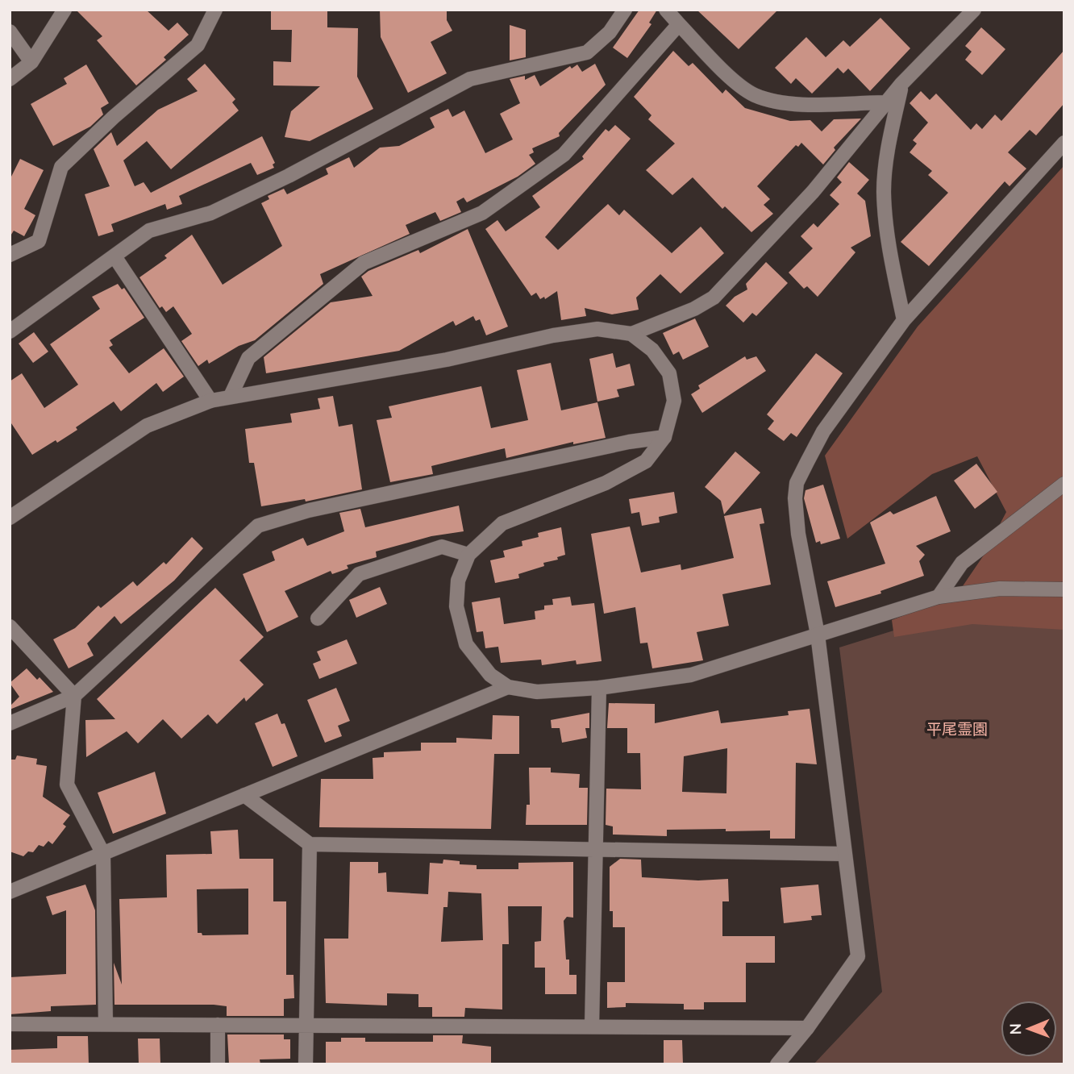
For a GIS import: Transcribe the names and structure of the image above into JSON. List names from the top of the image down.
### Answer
{
  "parks": ["平尾霊園"],
  "north": "left"
}
